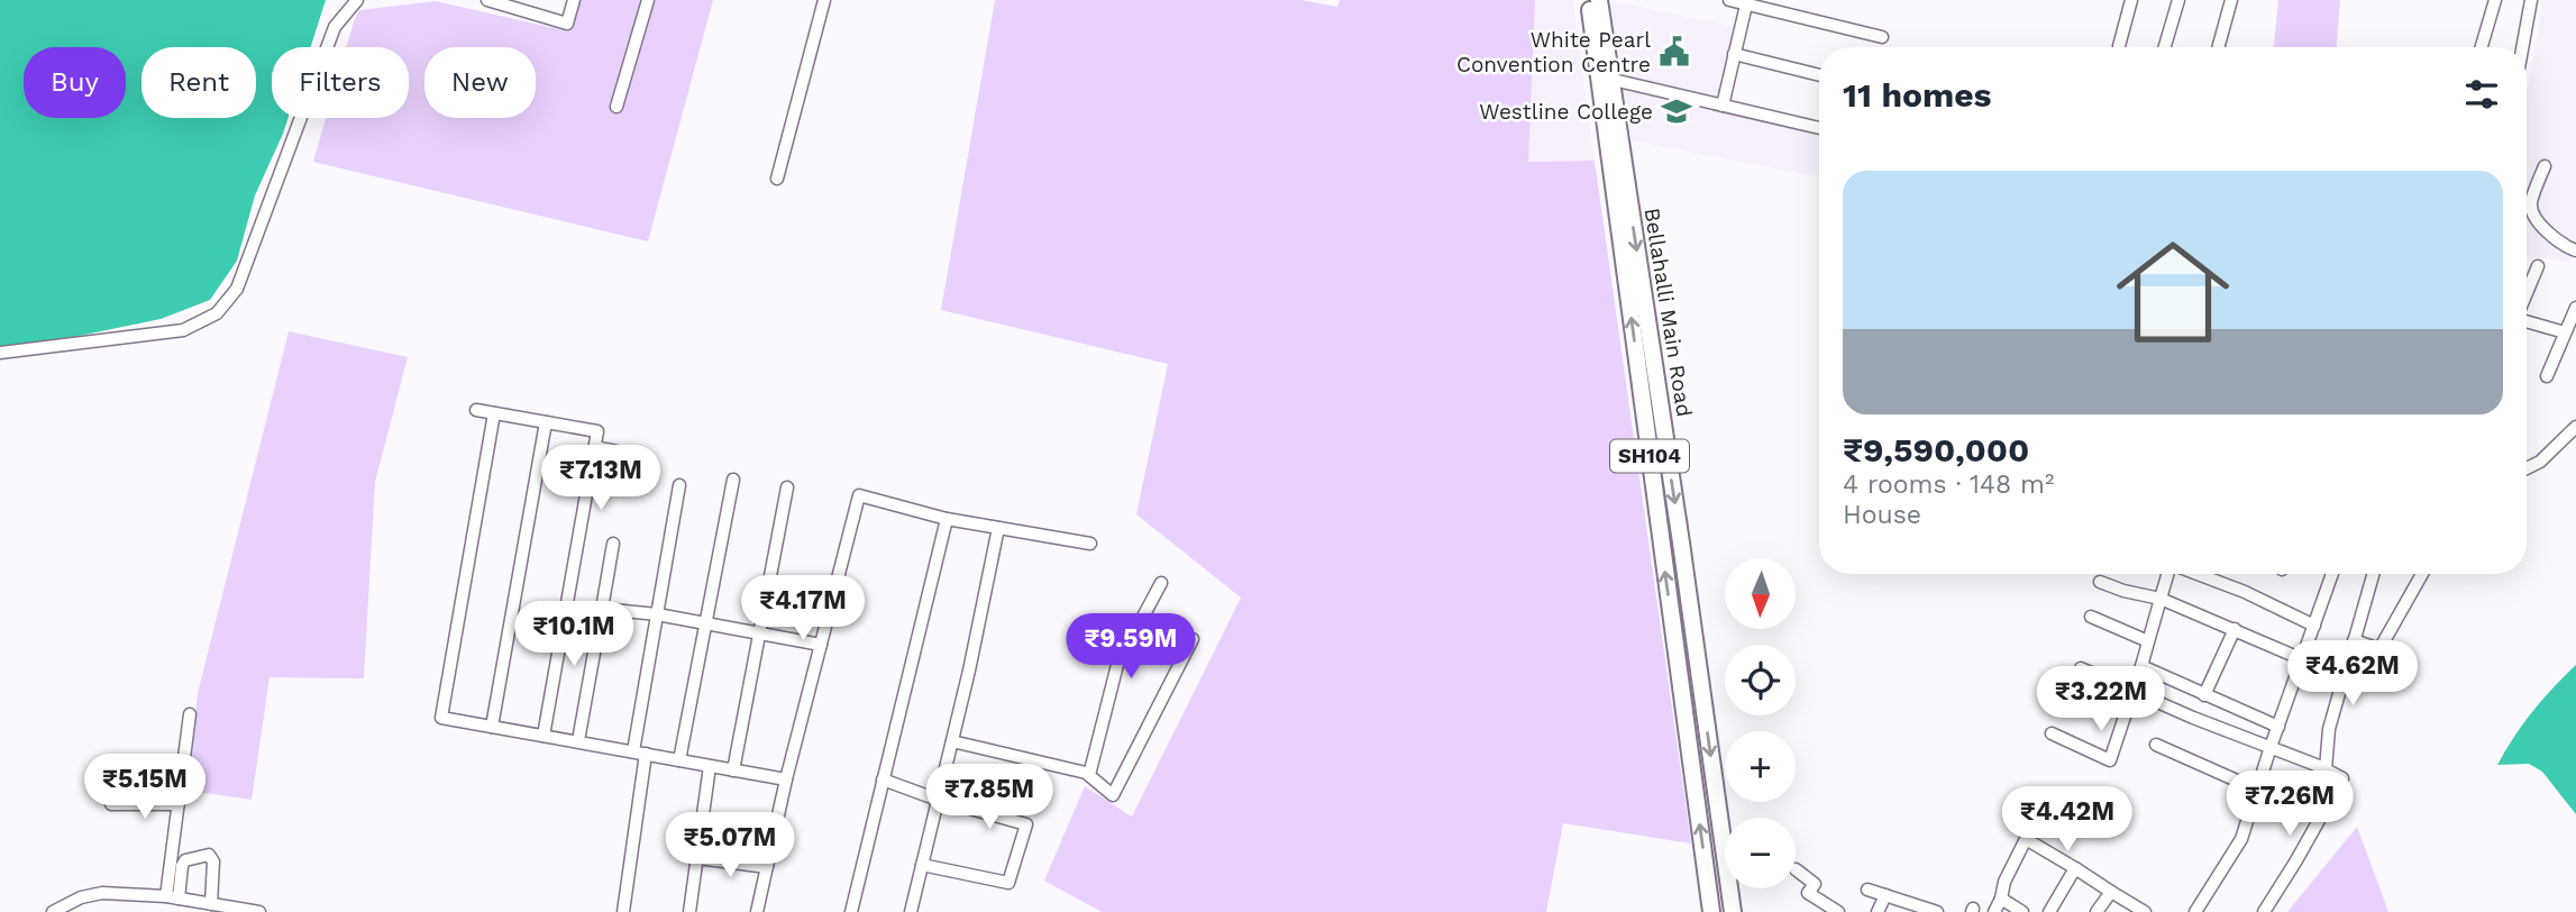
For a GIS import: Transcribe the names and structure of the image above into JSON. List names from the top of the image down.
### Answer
{
  "streets": {
    "main road": ["Bellahalli Main Road", "SH104"]
  },
  "places": {
    "public building": ["White Pearl Convention Centre"],
    "school or university": ["Westline College"]
  },
  "north": "bottom",
  "page": {
    "chip": [
      "Buy",
      "Rent",
      "Filters",
      "New"
    ],
    "heading": "11 homes",
    "list": [
      {
        "name": "₹9,590,000",
        "note": "4 rooms · 148 m² · House"
      }
    ],
    "price": [
      "₹7.13M",
      "₹4.17M",
      "₹10.1M",
      "₹9.59M",
      "₹4.62M",
      "₹3.22M",
      "₹5.15M",
      "₹7.85M",
      "₹7.26M",
      "₹4.42M",
      "₹5.07M"
    ],
    "map_buttons": ["+", "−"]
  }
}
